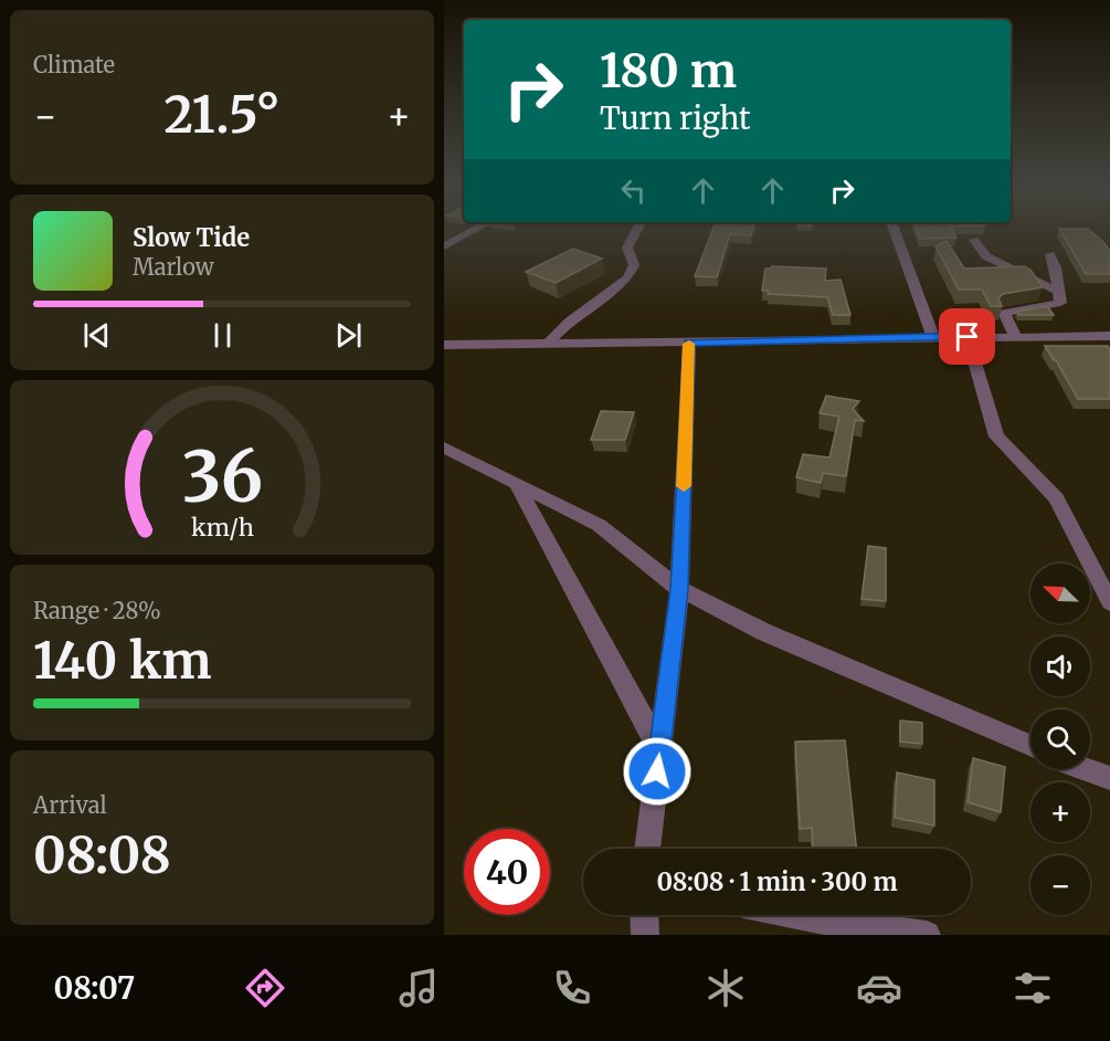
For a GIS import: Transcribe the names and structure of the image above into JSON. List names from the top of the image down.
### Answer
{
  "north": "top left",
  "page": {
    "tile": [
      "Climate",
      ["Range · 28%", "140 km"],
      ["Arrival", "08:08"]
    ],
    "turn": ["180 m", "Turn right"],
    "heat": ["−", "21.5°", "+"],
    "song": ["Slow Tide", "Marlow"],
    "map_buttons": ["+", "−"],
    "limit": "40",
    "trip": "08:08 · 1 min · 300 m",
    "tabs": "08:07",
    "gauge": ["36", "km/h"]
  }
}
